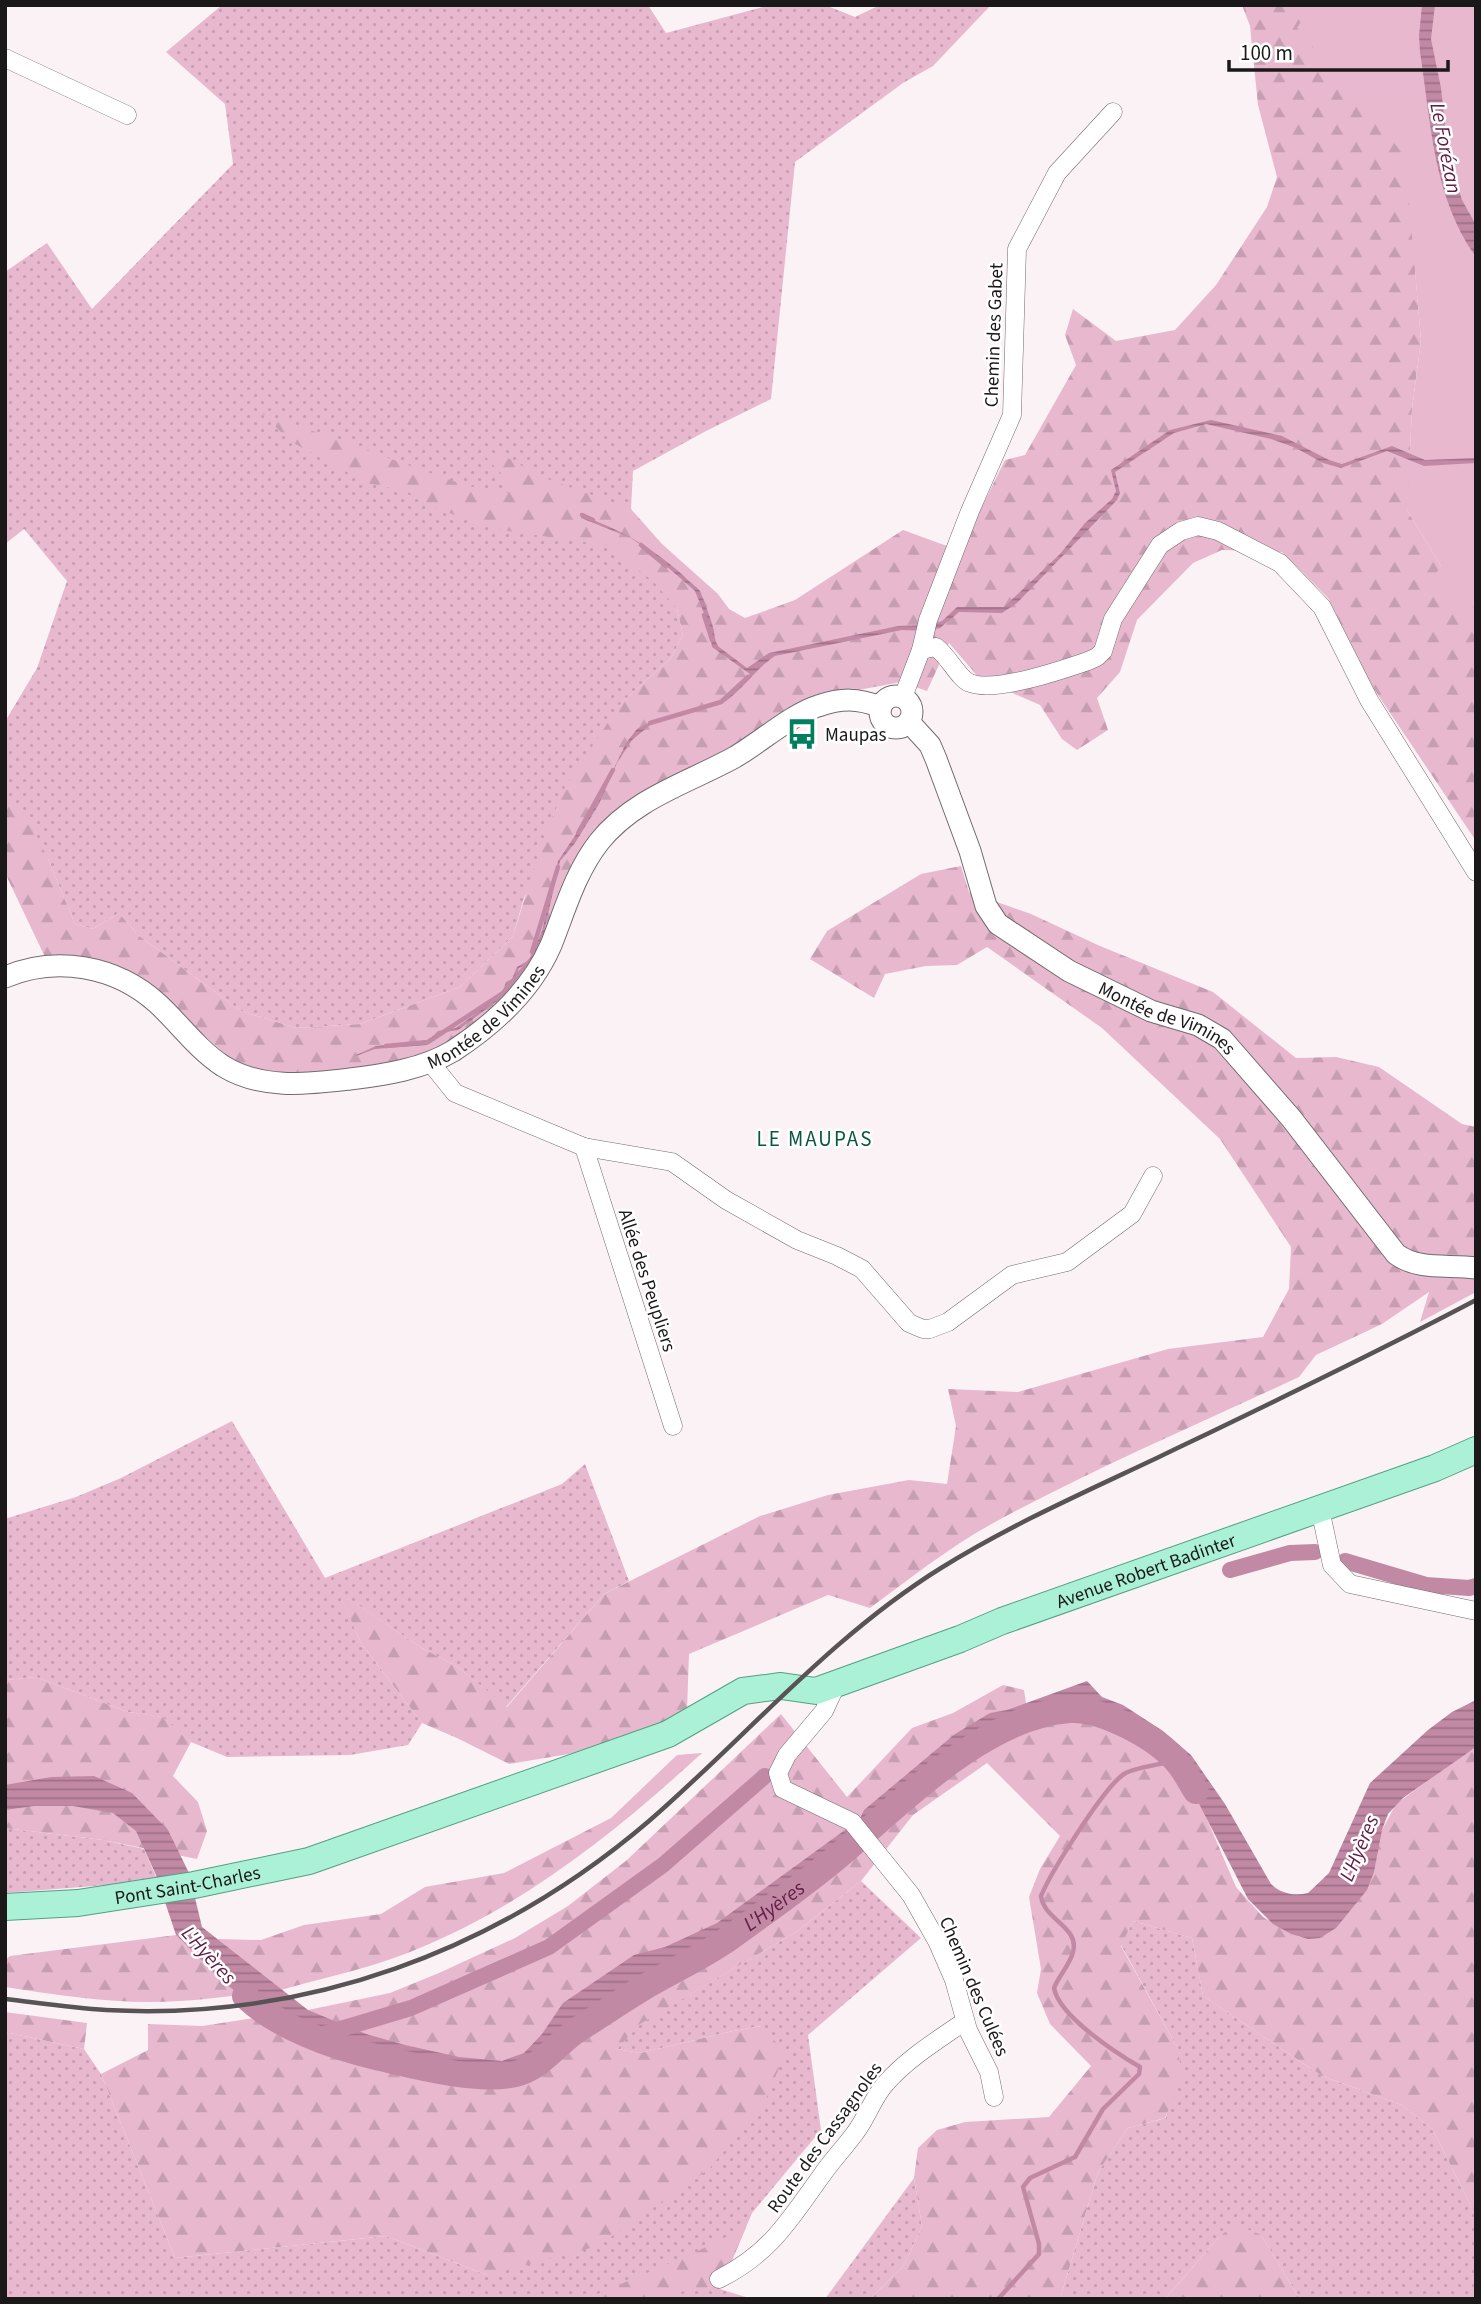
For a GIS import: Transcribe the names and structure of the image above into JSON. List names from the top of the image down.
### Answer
{
  "streets": {
    "main road": ["Avenue Robert Badinter", "Pont Saint-Charles"],
    "street": [
      "Chemin des Gabet",
      "Montée de Vimines",
      "Allée des Peupliers",
      "Chemin des Culées",
      "Route des Cassagnoles"
    ]
  },
  "crossings": [
    ["Chemin des Gabet", "Montée de Vimines"],
    ["Avenue Robert Badinter", "Pont Saint-Charles"],
    ["Avenue Robert Badinter", "Chemin des Culées"],
    ["Chemin des Culées", "Route des Cassagnoles"]
  ],
  "districts": ["LE MAUPAS"],
  "water": ["Le Forézan", "L'Hyères"],
  "places": {
    "bus stop": ["Maupas"]
  },
  "scale_bar": "100 m"
}
